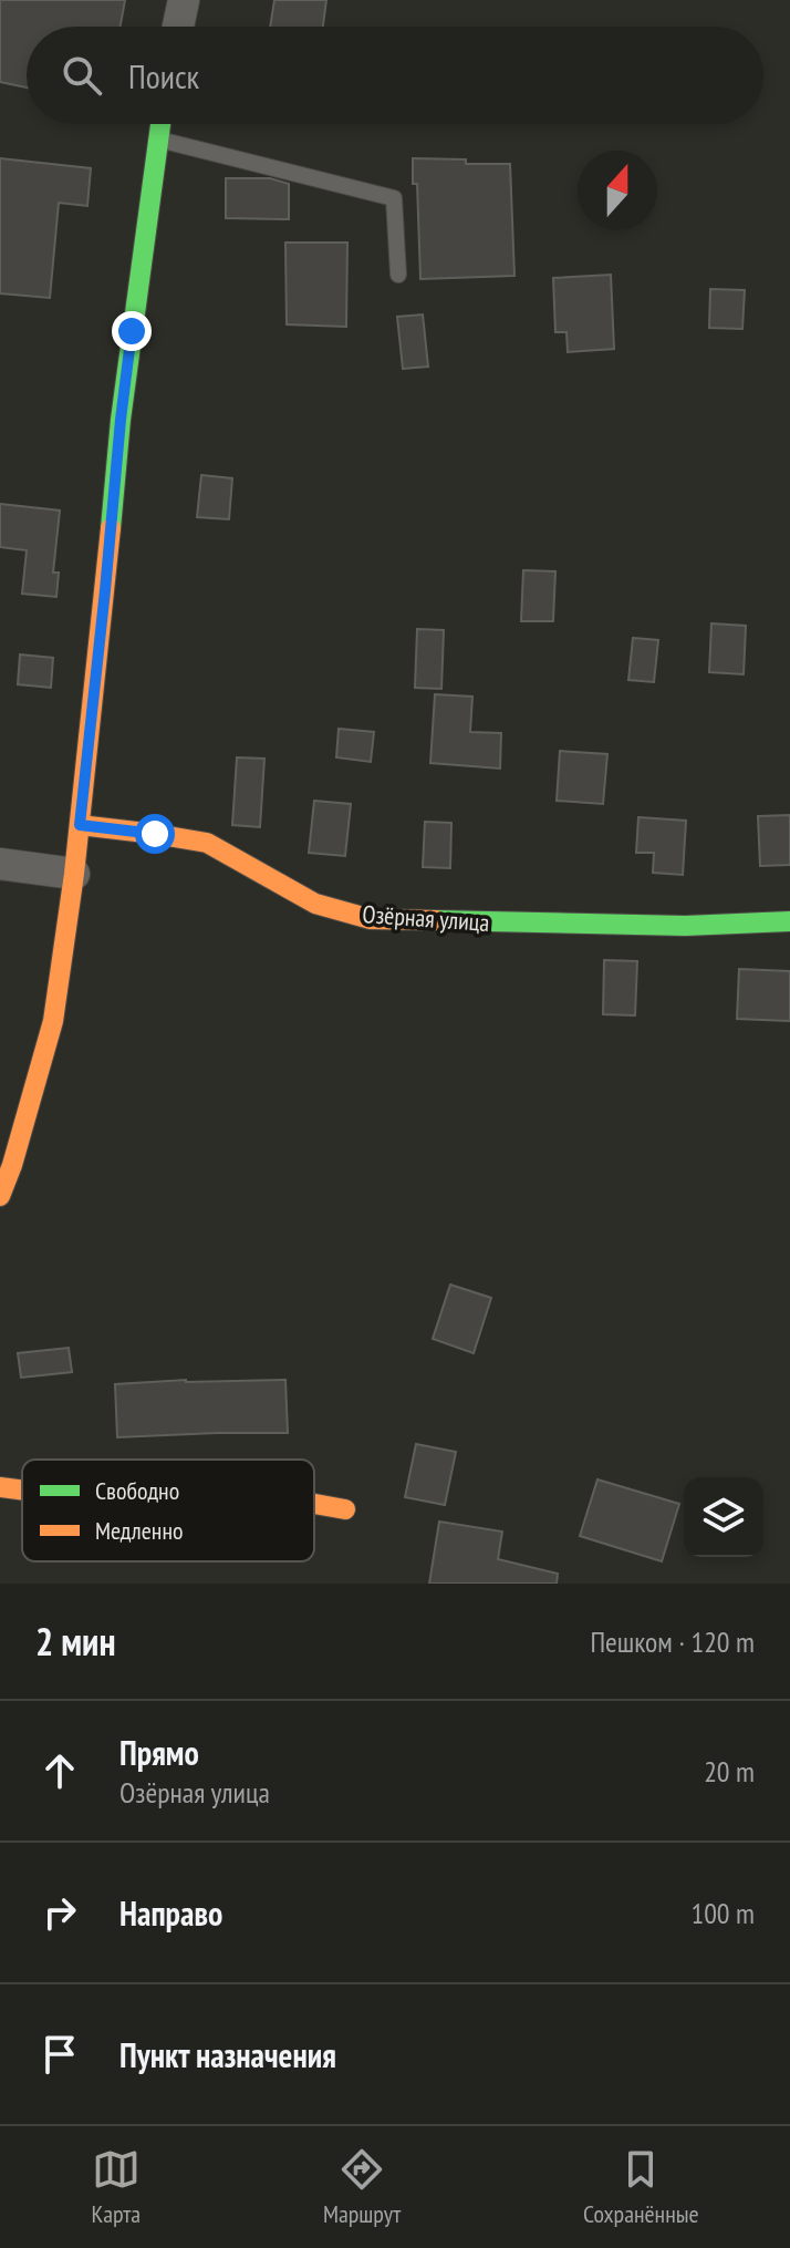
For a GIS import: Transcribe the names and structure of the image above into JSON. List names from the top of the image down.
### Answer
{
  "streets": {
    "street": ["Озёрная улица"]
  },
  "legend": ["Свободно", "Медленно"],
  "north": "top",
  "page": {
    "search": "Поиск",
    "heading": ["2 мин", "Пешком · 120 m"],
    "list": [
      ["Прямо", "Озёрная улица", "20 m"],
      ["Направо", "100 m"],
      "Пункт назначения"
    ],
    "nav": ["Карта", "Маршрут", "Сохранённые"]
  }
}
